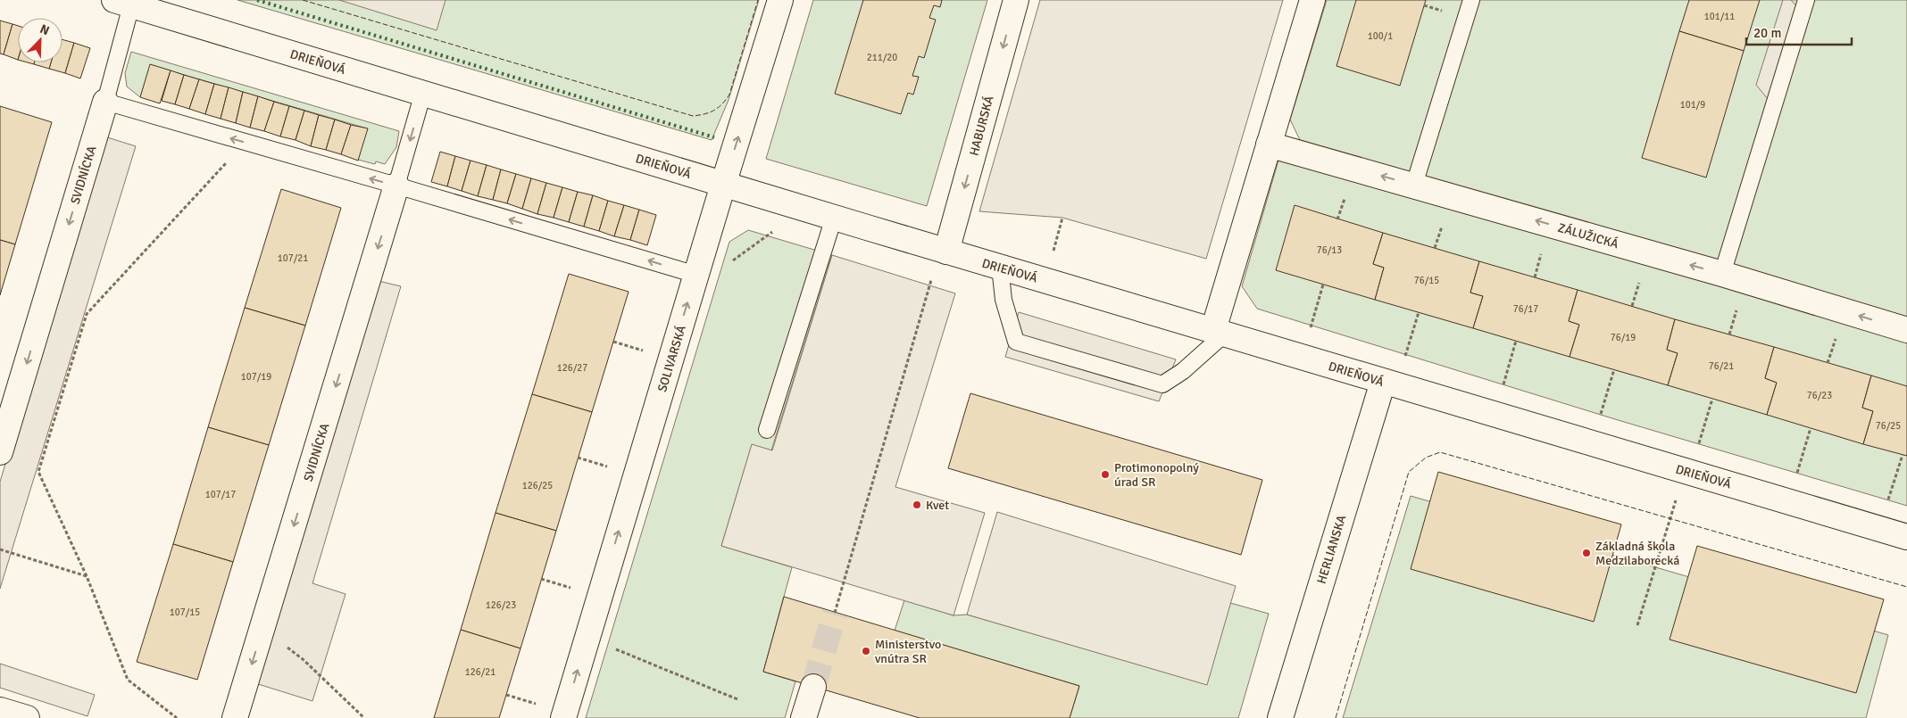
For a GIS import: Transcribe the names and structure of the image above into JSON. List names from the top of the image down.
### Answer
{
  "streets": {
    "street": [
      "DRIEŇOVÁ",
      "HABURSKÁ",
      "SVIDNÍCKA",
      "ZÁLUŽICKÁ",
      "SOLIVARSKÁ",
      "HERLIANSKA"
    ]
  },
  "crossings": [
    ["DRIEŇOVÁ", "HABURSKÁ"],
    ["DRIEŇOVÁ", "SOLIVARSKÁ"],
    ["DRIEŇOVÁ", "HERLIANSKA"]
  ],
  "one_way": [
    "HABURSKÁ",
    "SVIDNÍCKA",
    "ZÁLUŽICKÁ",
    "SOLIVARSKÁ"
  ],
  "places": [
    "Protimonopolný úrad SR",
    "Kvet",
    "Základná škola Medzilaborecká",
    "Ministerstvo vnútra SR"
  ],
  "house_numbers": [
    "101/11",
    "100/1",
    "211/20",
    "101/9",
    "76/13",
    "107/21",
    "76/15",
    "76/17",
    "76/19",
    "76/21",
    "126/27",
    "107/19",
    "76/23",
    "76/25",
    "126/25",
    "107/17",
    "126/23",
    "107/15",
    "126/21"
  ],
  "scale_bar": "20 m",
  "north": "top right"
}
